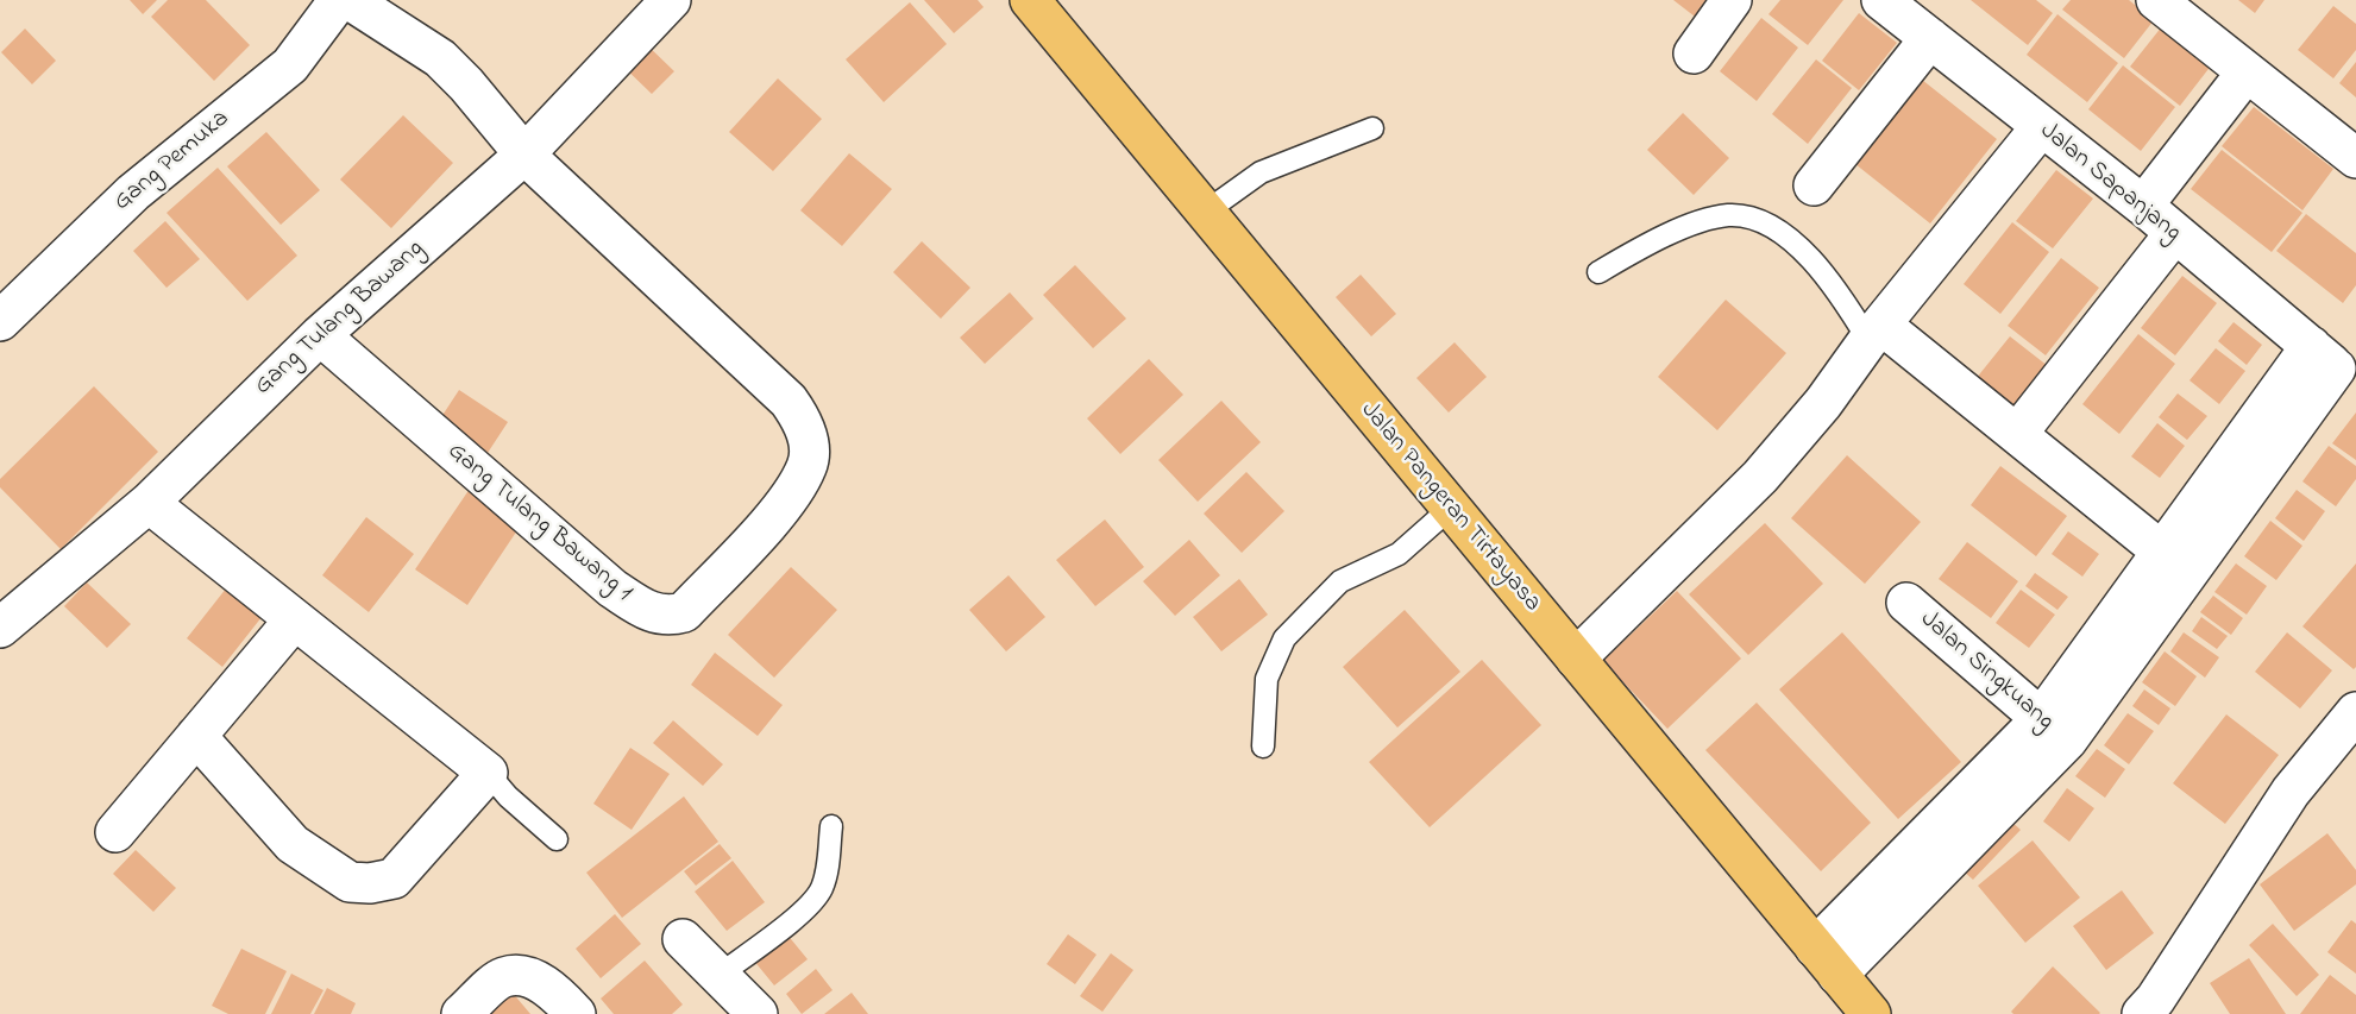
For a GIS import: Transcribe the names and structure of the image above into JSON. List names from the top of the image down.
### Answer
{
  "streets": {
    "main road": ["Jalan Pangeran Tirtayasa"],
    "street": [
      "Gang Pemuka",
      "Jalan Sapanjang",
      "Gang Tulang Bawang",
      "Gang Tulang Bawang 1",
      "Jalan Singkuang"
    ]
  },
  "crossings": [
    ["Gang Tulang Bawang", "Gang Tulang Bawang 1"]
  ]
}
